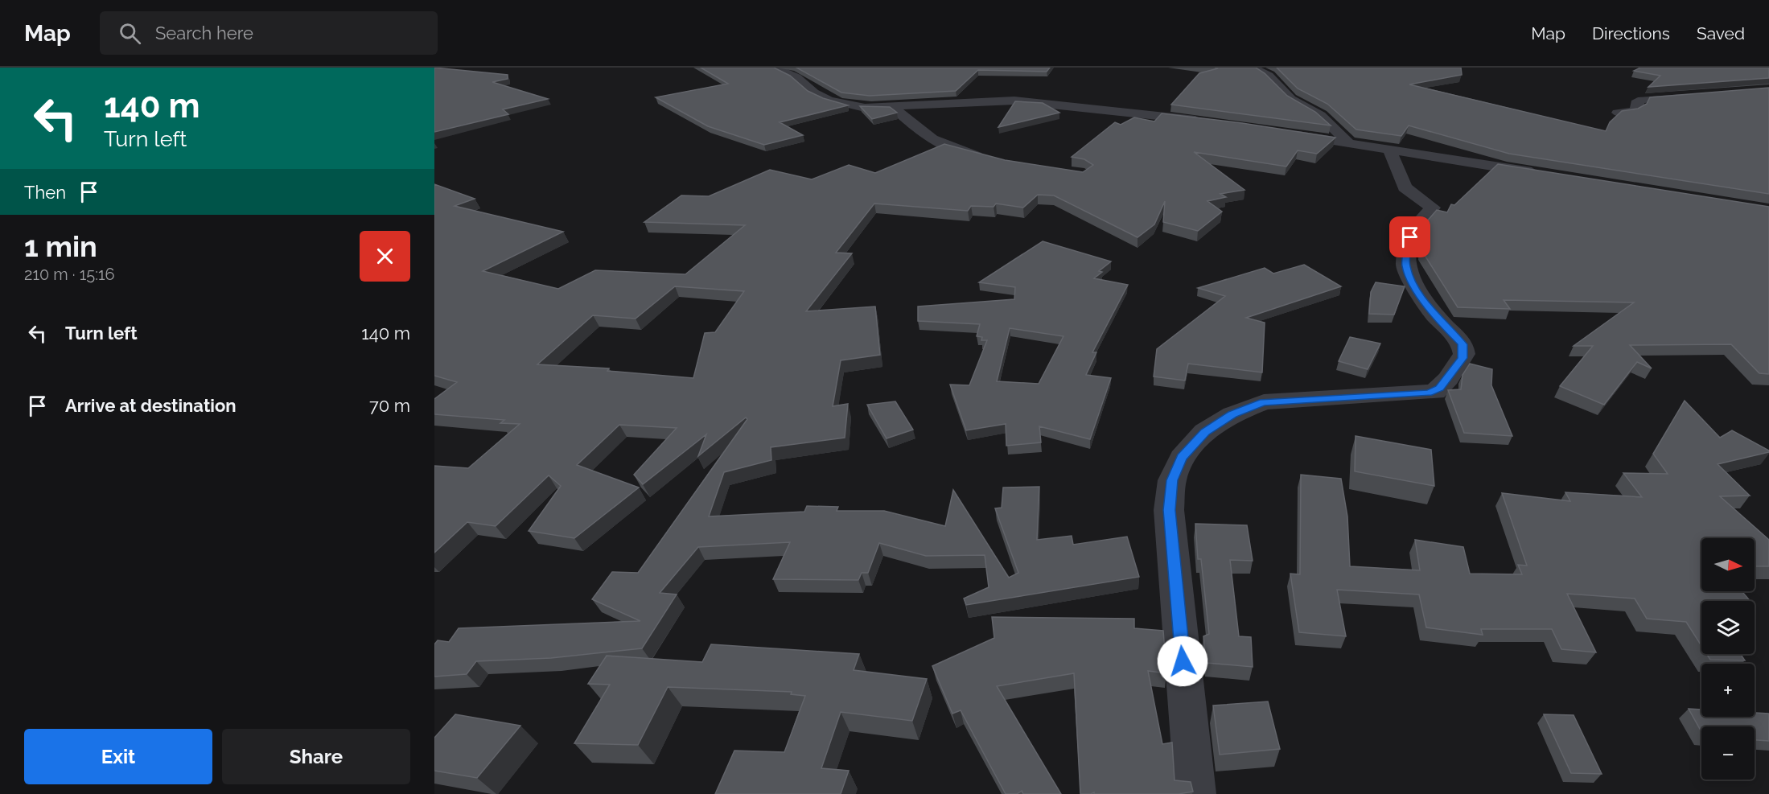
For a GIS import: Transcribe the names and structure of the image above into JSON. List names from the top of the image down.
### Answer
{
  "north": "right",
  "page": {
    "header": "Map",
    "search": "Search here",
    "nav": ["Map", "Directions", "Saved"],
    "turn": ["140 m", "Turn left"],
    "then": "Then",
    "heading": ["1 min", "210 m · 15:16"],
    "list": [
      {
        "name": "Turn left",
        "value": "140 m"
      },
      {
        "name": "Arrive at destination",
        "value": "70 m"
      }
    ],
    "map_buttons": ["+", "−"],
    "buttons": ["Exit", "Share"]
  }
}
